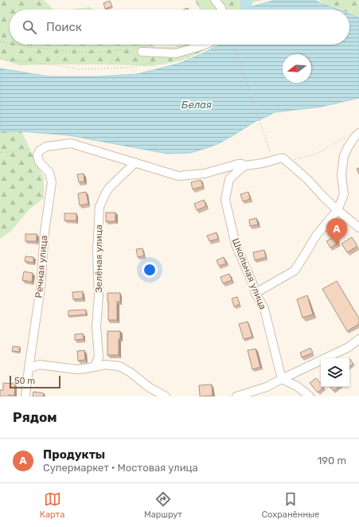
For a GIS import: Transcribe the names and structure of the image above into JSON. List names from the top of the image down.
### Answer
{
  "streets": {
    "street": ["Зелёная улица", "Речная улица", "Школьная улица"]
  },
  "crossings": [
    ["Зелёная улица", "Речная улица"]
  ],
  "water": ["Белая"],
  "scale_bar": "50 m",
  "north": "left",
  "page": {
    "search": "Поиск",
    "pins": "A",
    "scale": "50 m",
    "heading": "Рядом",
    "list": [
      {
        "mark": "A",
        "name": "Продукты",
        "note": "Супермаркет · Мостовая улица",
        "value": "190 m"
      }
    ],
    "nav": ["Карта", "Маршрут", "Сохранённые"]
  }
}
